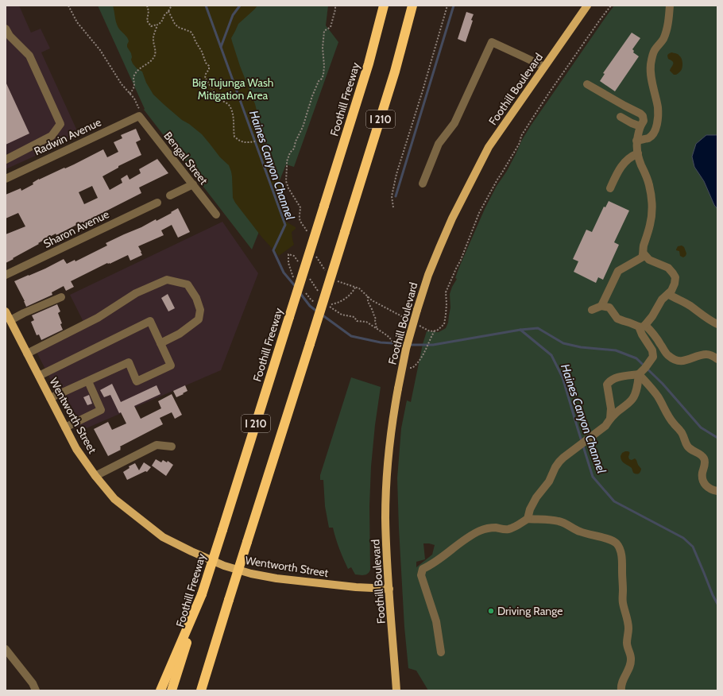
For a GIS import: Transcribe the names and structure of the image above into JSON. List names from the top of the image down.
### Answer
{
  "streets": {
    "highway": ["Foothill Freeway", "I 210"],
    "main road": ["Foothill Boulevard", "Wentworth Street"],
    "street": ["Radwin Avenue", "Bengal Street", "Sharon Avenue"]
  },
  "crossings": [
    ["Foothill Boulevard", "Wentworth Street"],
    ["Radwin Avenue", "Bengal Street"]
  ],
  "water": ["Haines Canyon Channel"],
  "parks": ["Big Tujunga Wash Mitigation Area"],
  "places": ["Driving Range"]
}
